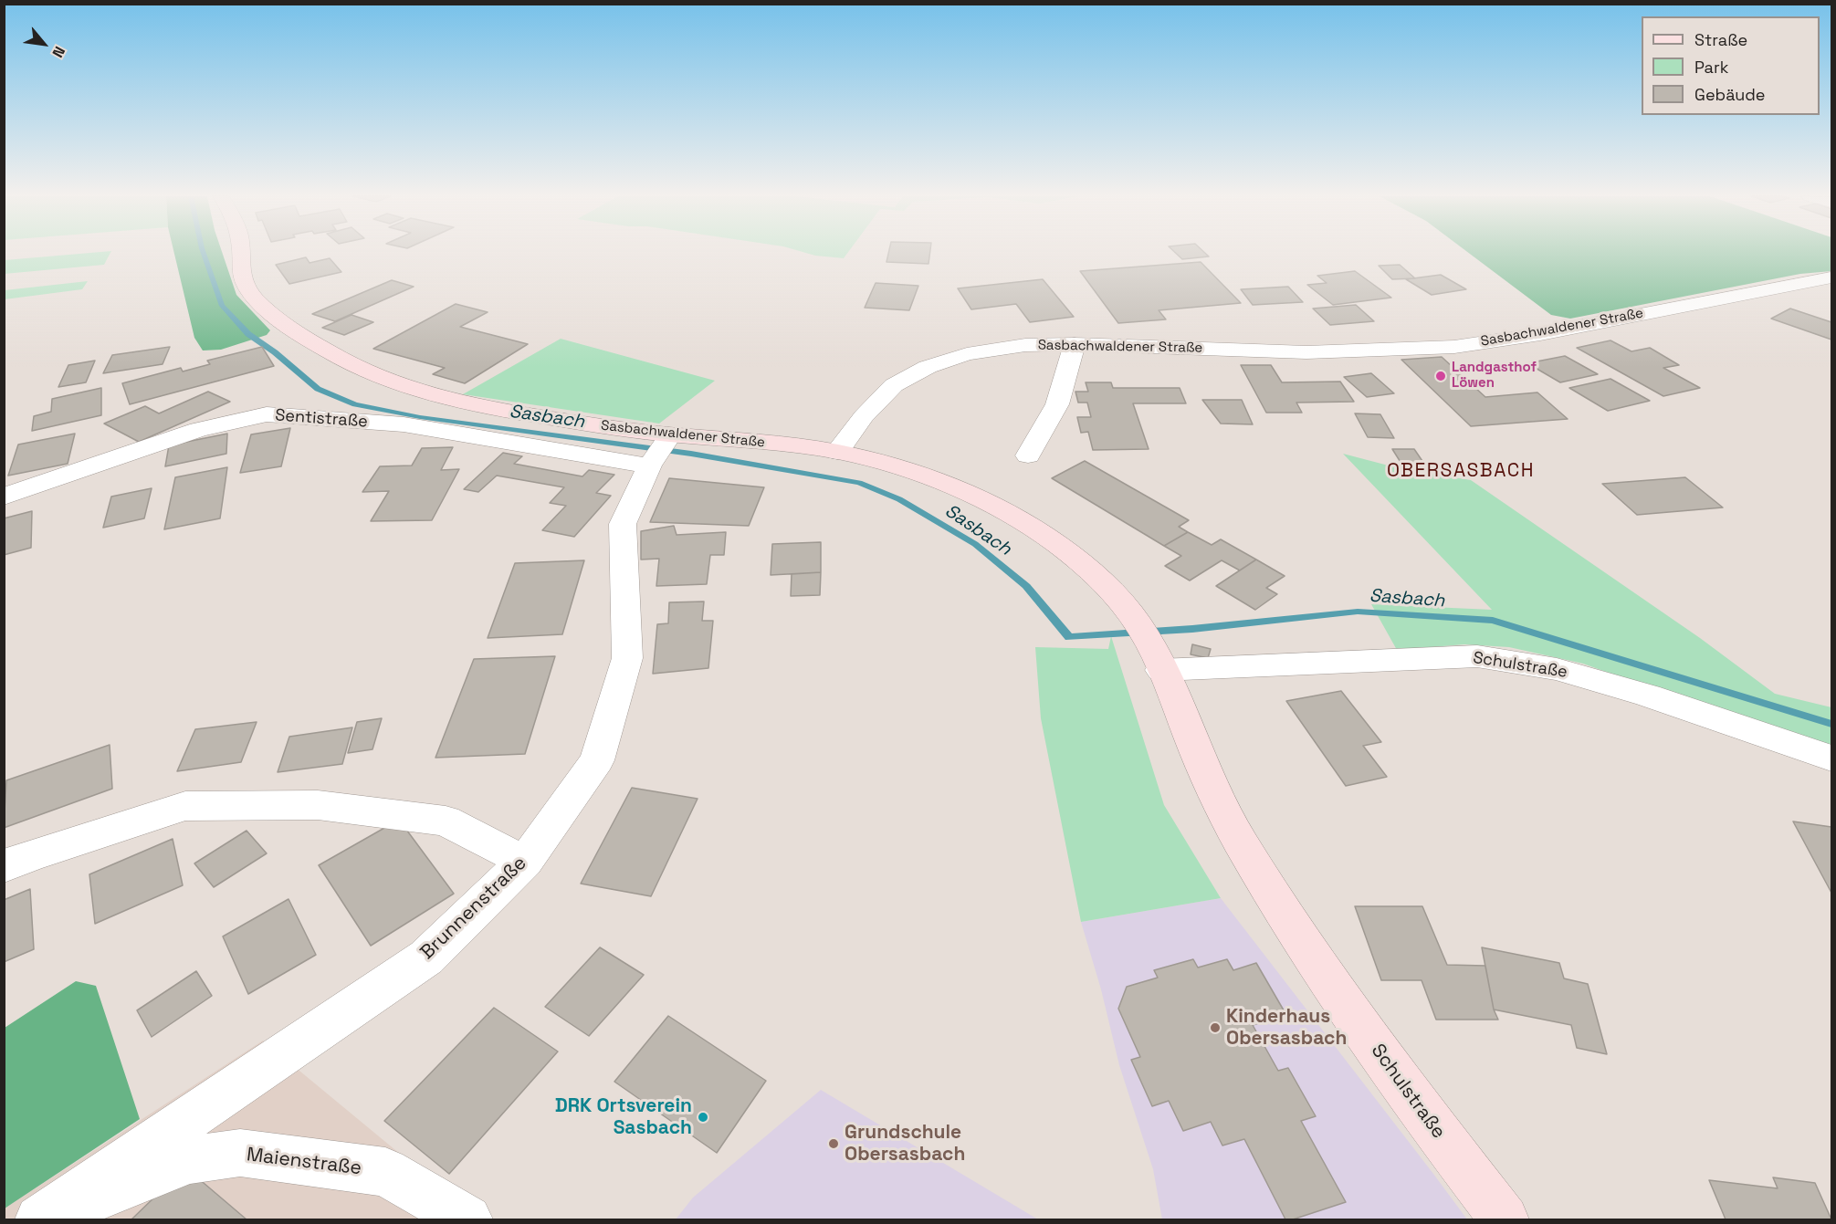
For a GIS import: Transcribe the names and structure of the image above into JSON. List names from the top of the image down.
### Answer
{
  "streets": {
    "main road": ["Sasbachwaldener Straße", "Schulstraße"],
    "street": ["Sentistraße", "Brunnenstraße", "Maienstraße"]
  },
  "crossings": [
    ["Sasbachwaldener Straße", "Sentistraße"],
    ["Sasbachwaldener Straße", "Schulstraße"],
    ["Sasbachwaldener Straße", "Brunnenstraße"],
    ["Sentistraße", "Brunnenstraße"],
    ["Brunnenstraße", "Maienstraße"]
  ],
  "districts": ["OBERSASBACH"],
  "water": ["Sasbach"],
  "places": [
    "Landgasthof Löwen",
    "Kinderhaus Obersasbach",
    "DRK Ortsverein Sasbach",
    "Grundschule Obersasbach"
  ],
  "legend": ["Straße", "Park", "Gebäude"],
  "north": "bottom right"
}
